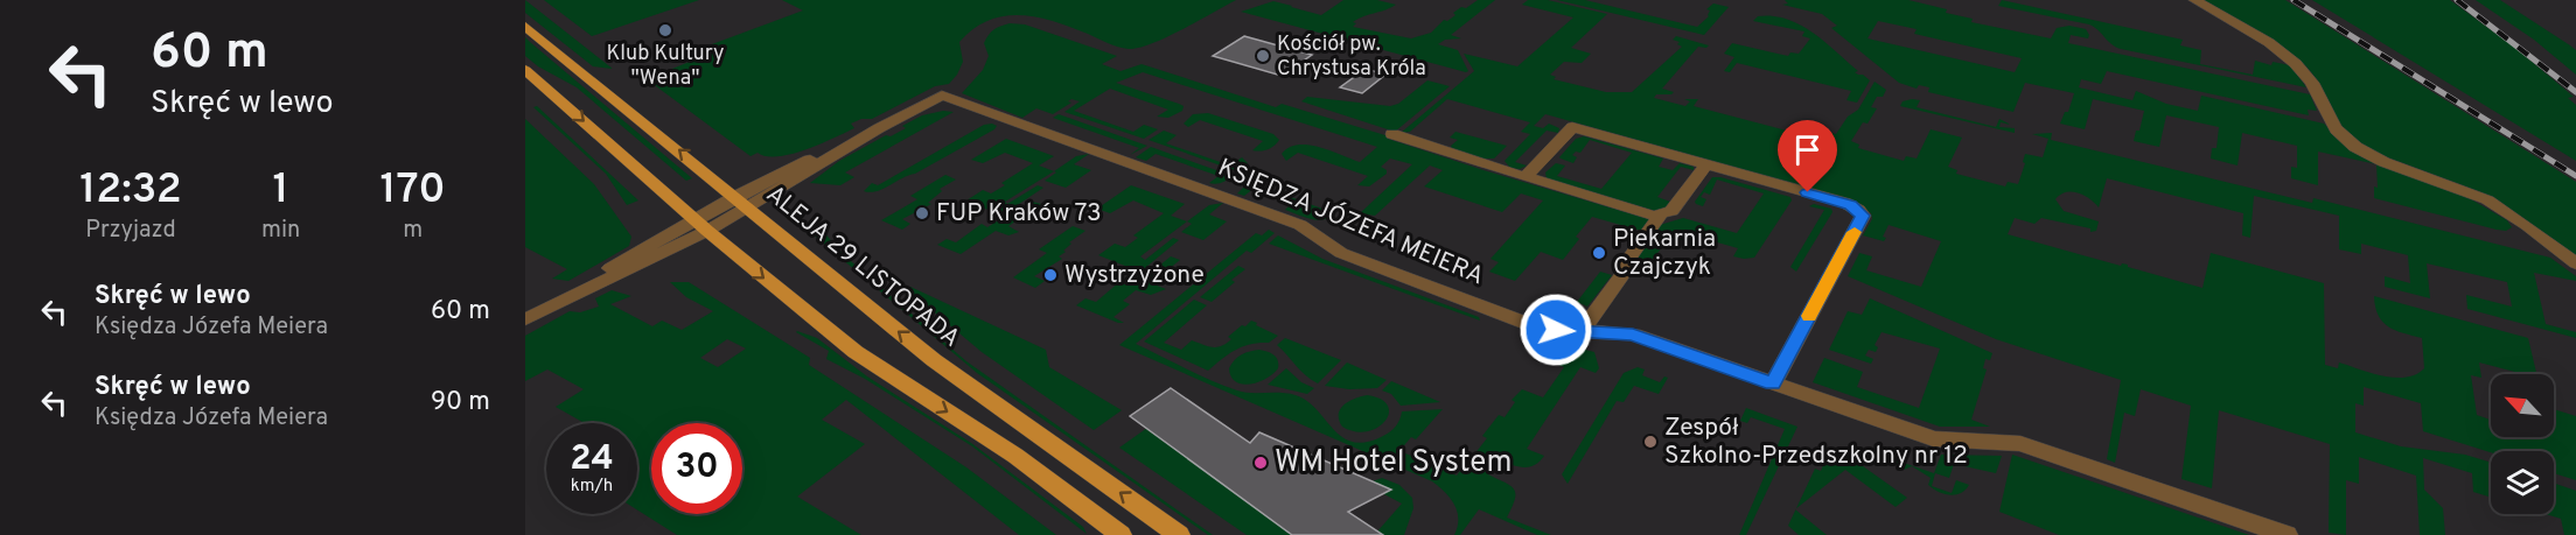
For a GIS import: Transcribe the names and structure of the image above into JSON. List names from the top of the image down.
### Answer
{
  "streets": {
    "main road": ["ALEJA 29 LISTOPADA"],
    "street": ["KSIĘDZA JÓZEFA MEIERA"]
  },
  "crossings": [
    ["KSIĘDZA JÓZEFA MEIERA", "ALEJA 29 LISTOPADA"]
  ],
  "places": [
    "Klub Kultury \"Wena\"",
    "Kościół pw. Chrystusa Króla",
    "FUP Kraków 73",
    "Piekarnia Czajczyk",
    "Wystrzyżone",
    "Zespół Szkolno-Przedszkolny nr 12",
    "WM Hotel System"
  ],
  "north": "top left",
  "page": {
    "turn": ["60 m", "Skręć w lewo"],
    "eta": [
      "12:32",
      "Przyjazd",
      "1",
      "min",
      "170",
      "m"
    ],
    "list": [
      {
        "name": "Skręć w lewo",
        "note": "Księdza Józefa Meiera",
        "value": "60 m"
      },
      {
        "name": "Skręć w lewo",
        "note": "Księdza Józefa Meiera",
        "value": "90 m"
      }
    ],
    "speed": "24 km/h",
    "limit": "30"
  }
}
